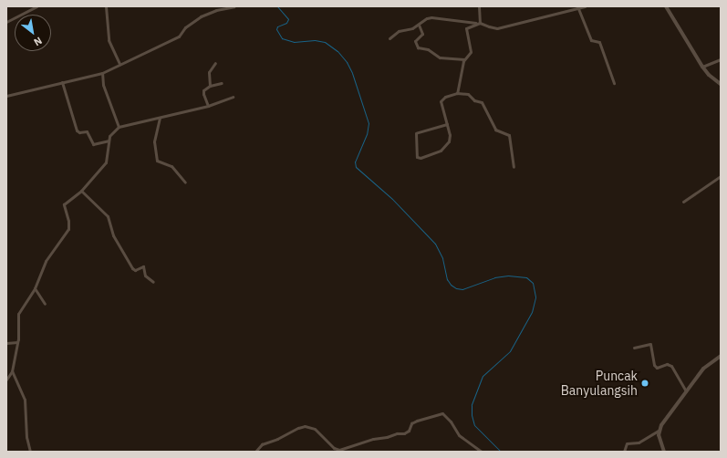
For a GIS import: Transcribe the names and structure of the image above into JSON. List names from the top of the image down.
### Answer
{
  "places": ["Puncak Banyulangsih"],
  "north": "bottom right"
}
